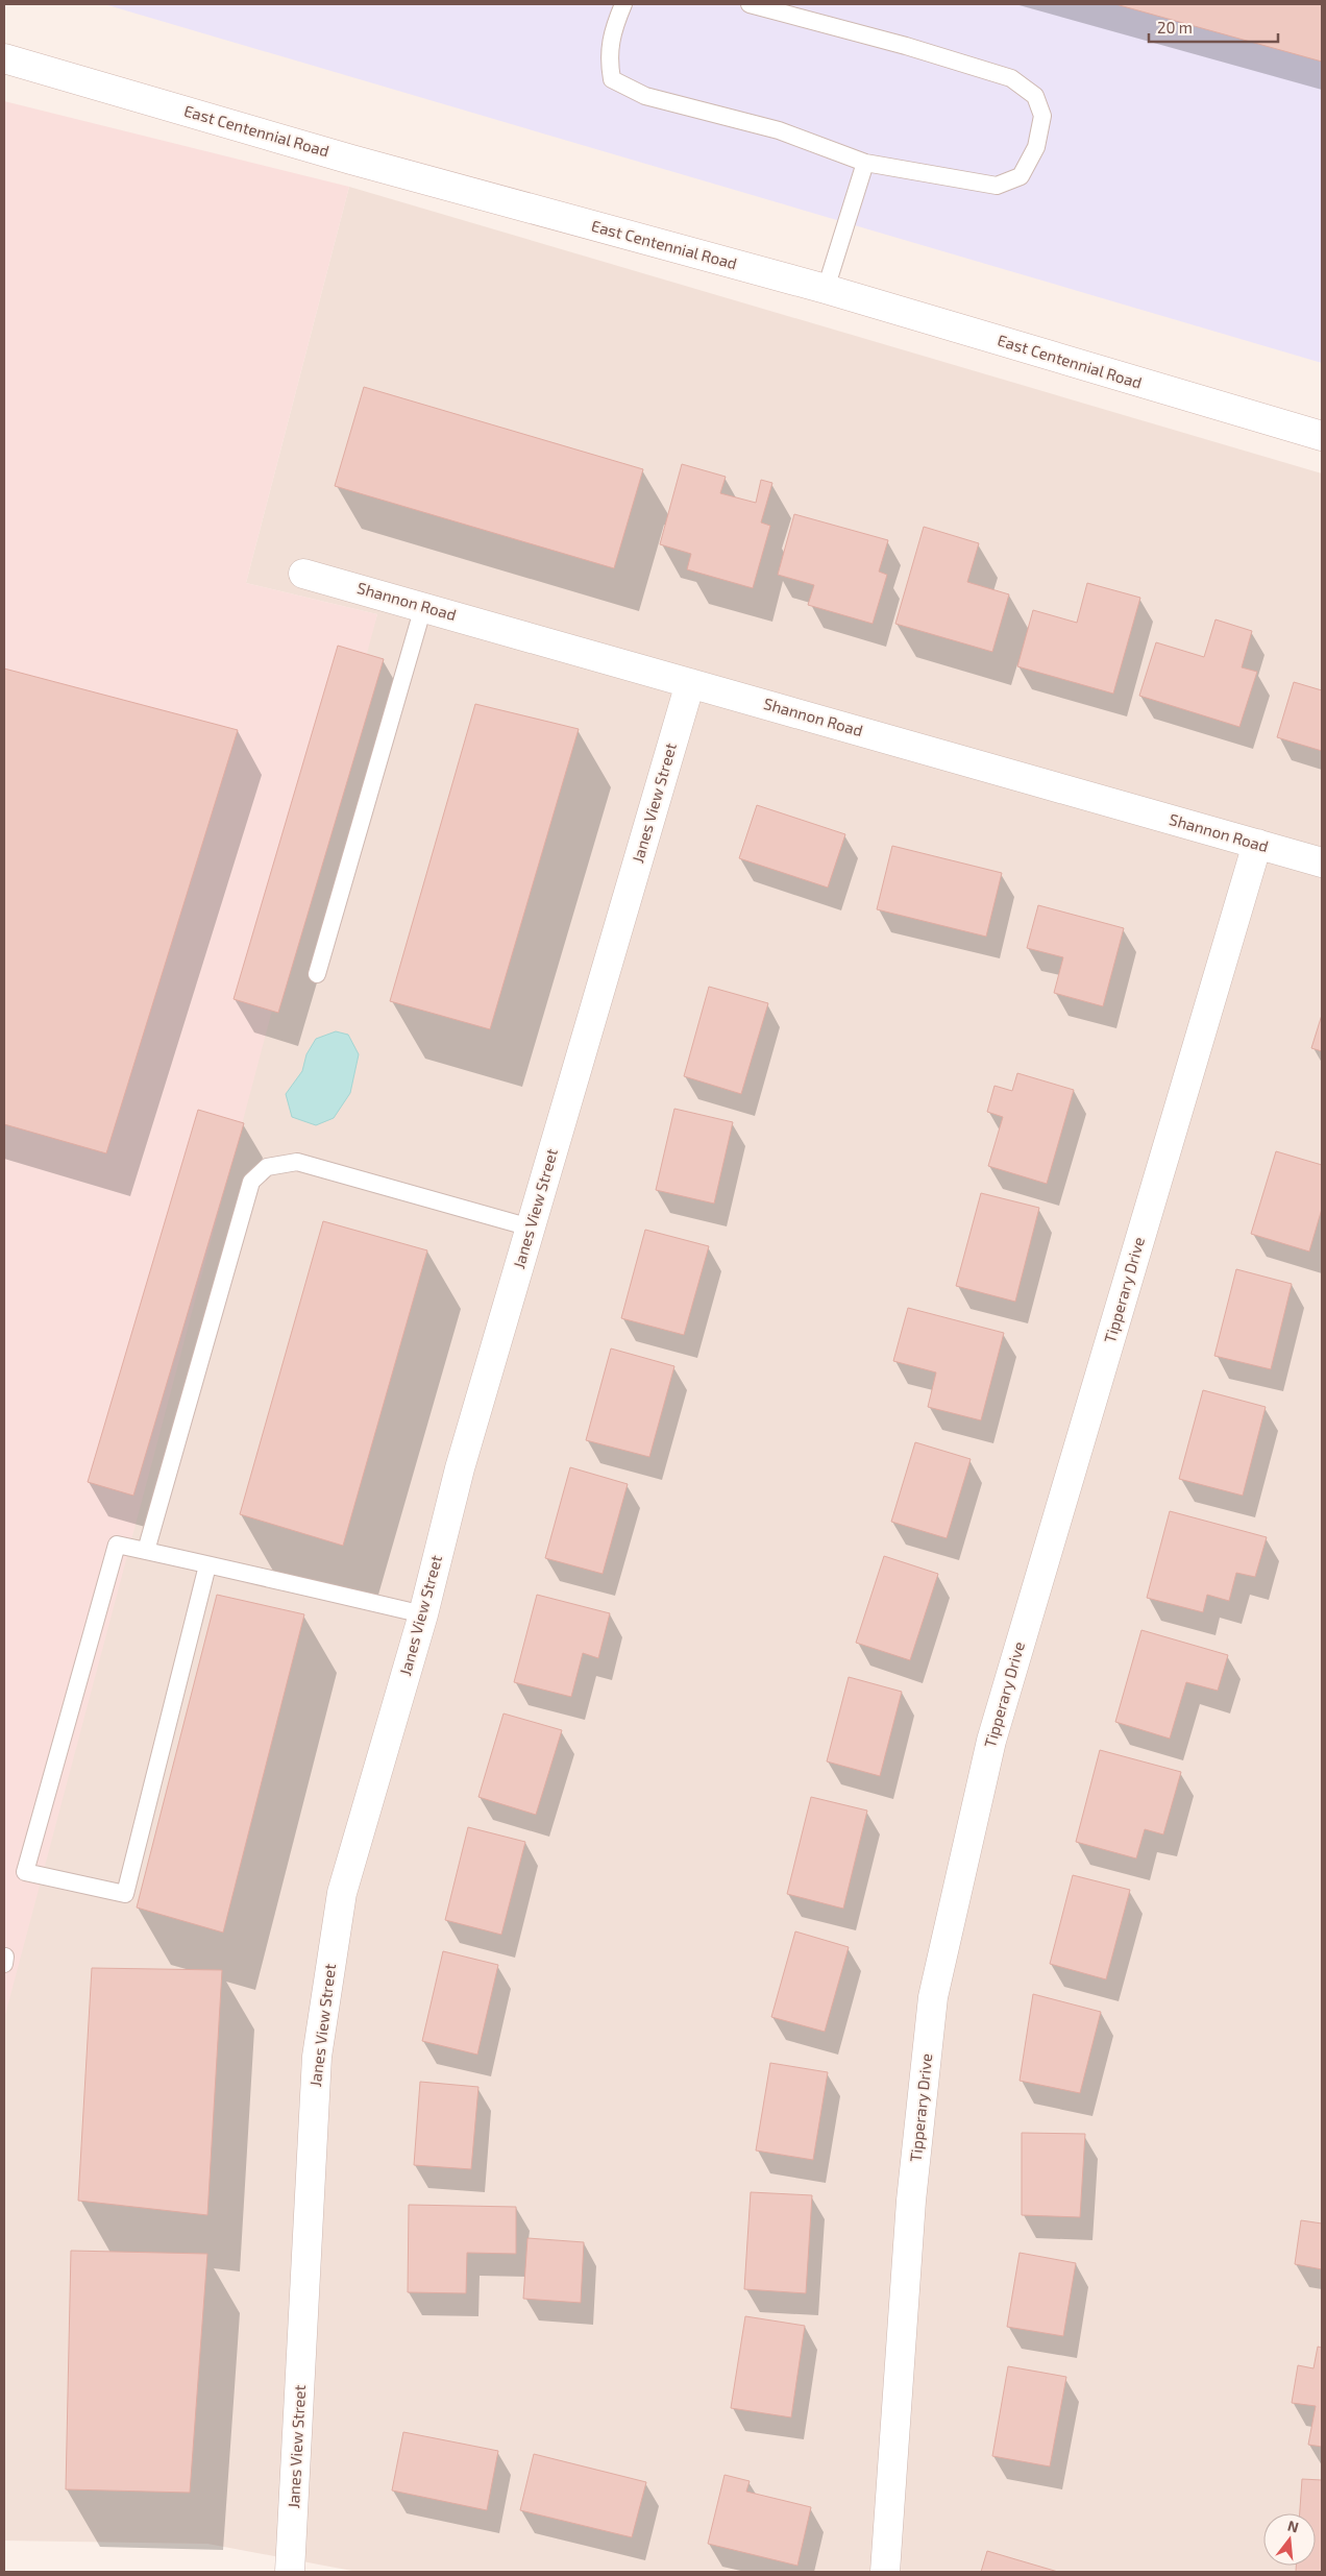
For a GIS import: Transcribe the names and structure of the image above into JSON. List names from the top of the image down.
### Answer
{
  "streets": {
    "street": [
      "East Centennial Road",
      "Shannon Road",
      "Janes View Street",
      "Tipperary Drive"
    ]
  },
  "crossings": [
    ["Shannon Road", "Janes View Street"],
    ["Shannon Road", "Tipperary Drive"]
  ],
  "scale_bar": "20 m",
  "north": "top"
}
